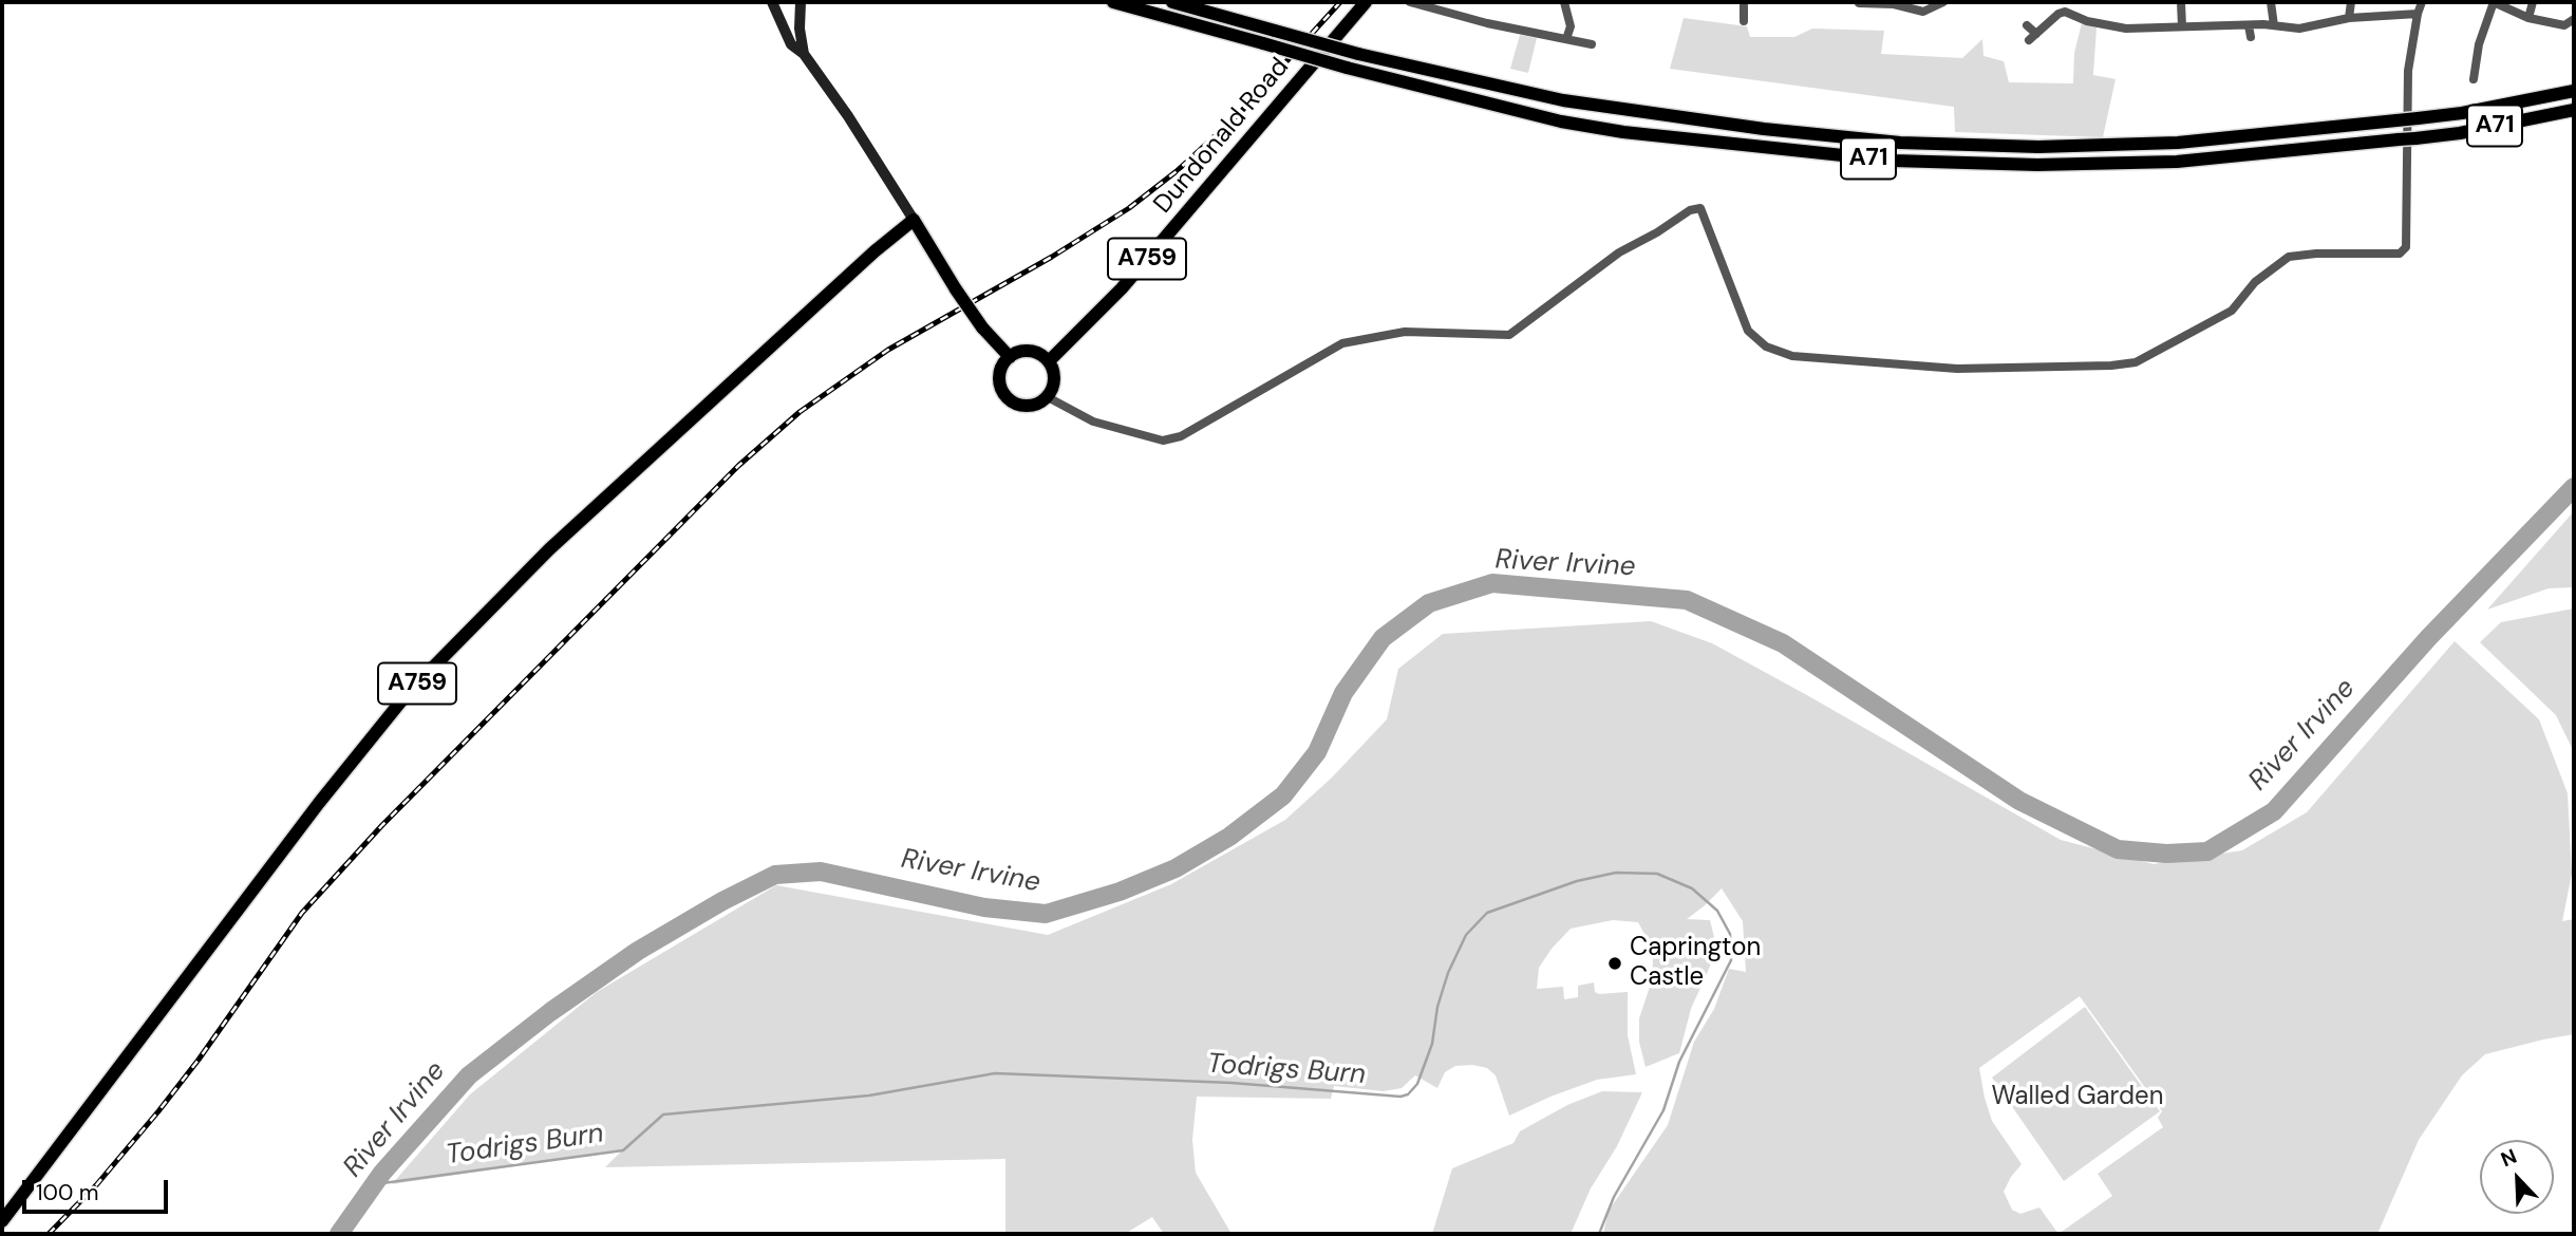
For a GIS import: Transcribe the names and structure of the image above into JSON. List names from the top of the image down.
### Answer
{
  "streets": {
    "main road": ["A71", "Dundonald Road", "A759"]
  },
  "water": ["River Irvine", "Todrigs Burn"],
  "parks": ["Walled Garden"],
  "places": ["Caprington Castle"],
  "scale_bar": "100 m",
  "north": "top left"
}
